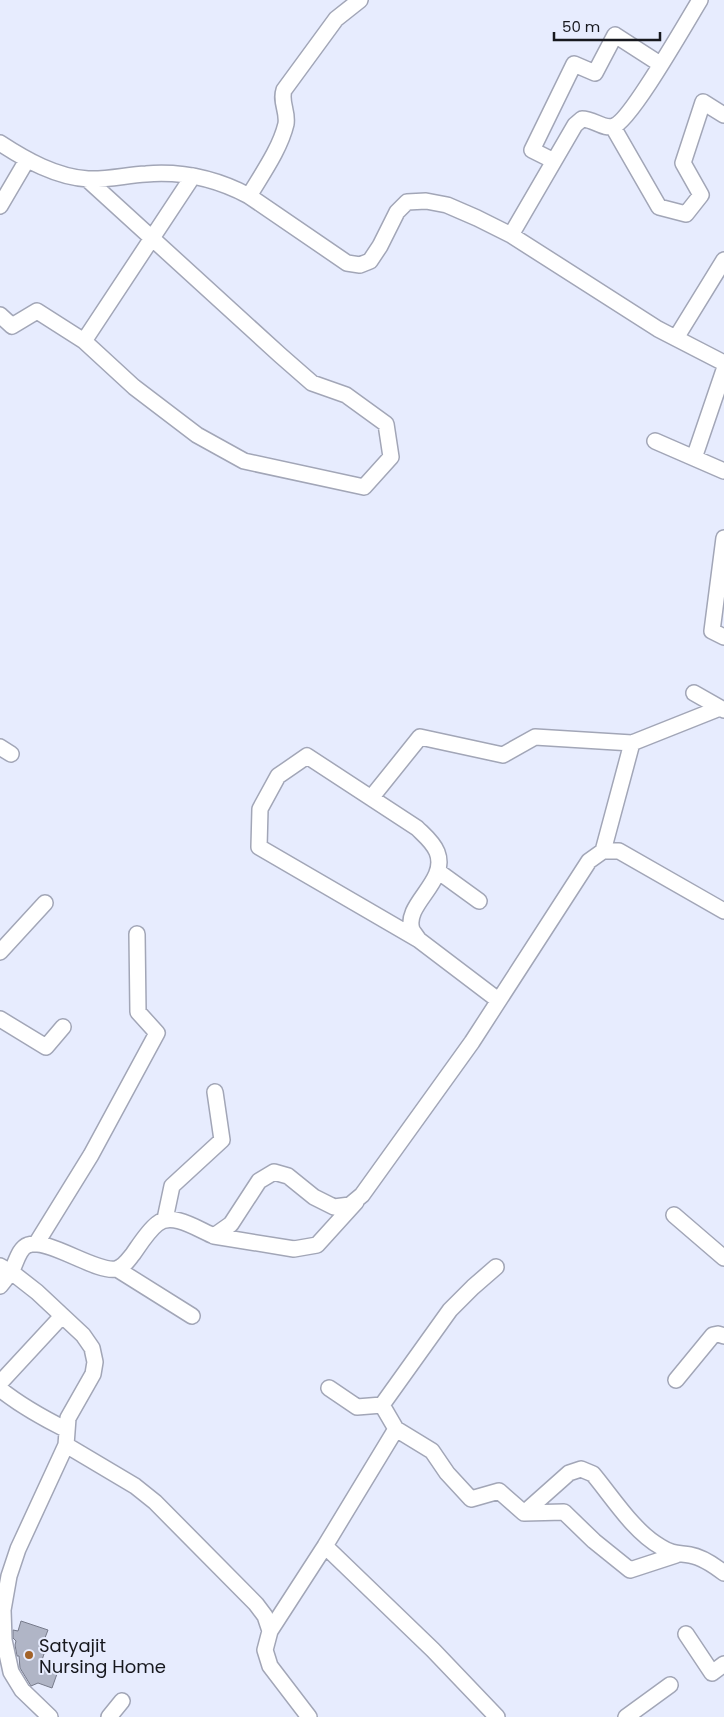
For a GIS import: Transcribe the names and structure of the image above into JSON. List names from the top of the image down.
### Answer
{
  "places": ["Satyajit Nursing Home"],
  "scale_bar": "50 m"
}
